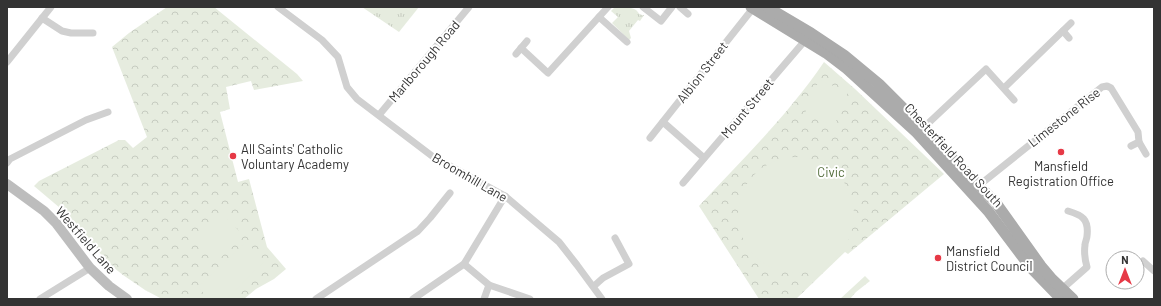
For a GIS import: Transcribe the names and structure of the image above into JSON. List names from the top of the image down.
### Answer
{
  "streets": {
    "main road": ["Chesterfield Road South"],
    "street": [
      "Marlborough Road",
      "Albion Street",
      "Mount Street",
      "Limestone Rise",
      "Broomhill Lane",
      "Westfield Lane"
    ]
  },
  "crossings": [
    ["Marlborough Road", "Broomhill Lane"],
    ["Albion Street", "Chesterfield Road South"],
    ["Mount Street", "Chesterfield Road South"],
    ["Limestone Rise", "Chesterfield Road South"]
  ],
  "parks": ["Civic"],
  "places": ["Mansfield Registration Office", "All Saints' Catholic Voluntary Academy", "Mansfield District Council"],
  "north": "top"
}
